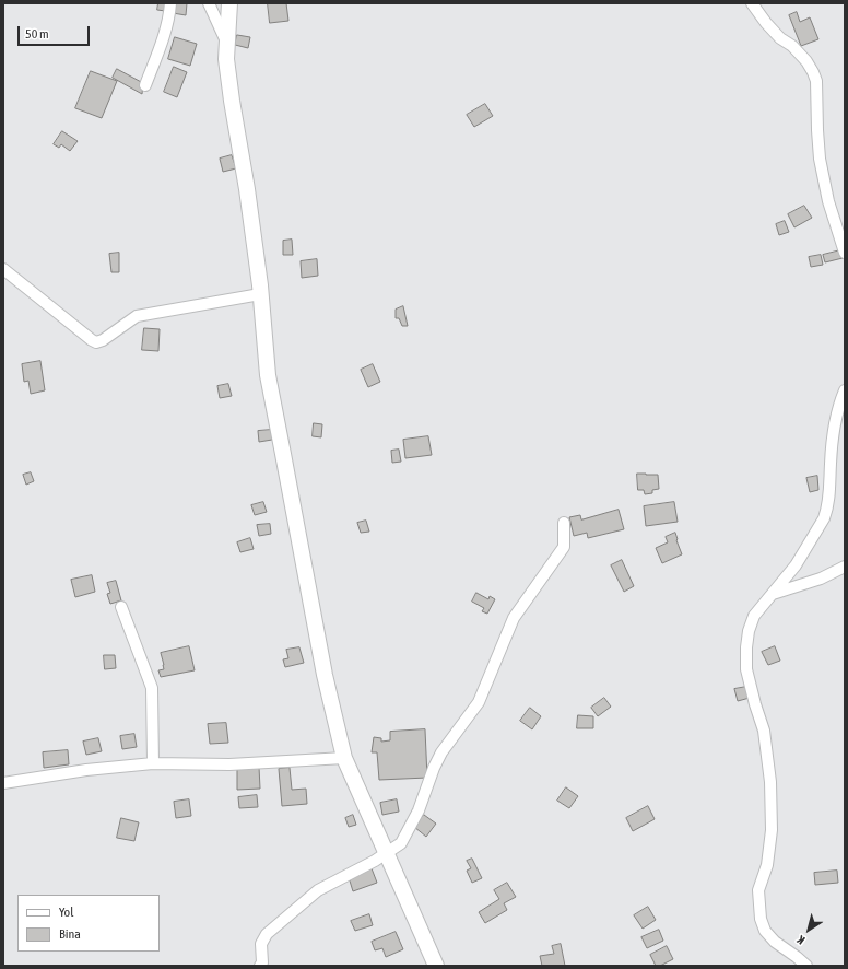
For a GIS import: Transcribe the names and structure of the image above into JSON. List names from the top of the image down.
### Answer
{
  "legend": ["Yol", "Bina"],
  "scale_bar": "50 m",
  "north": "bottom left"
}
